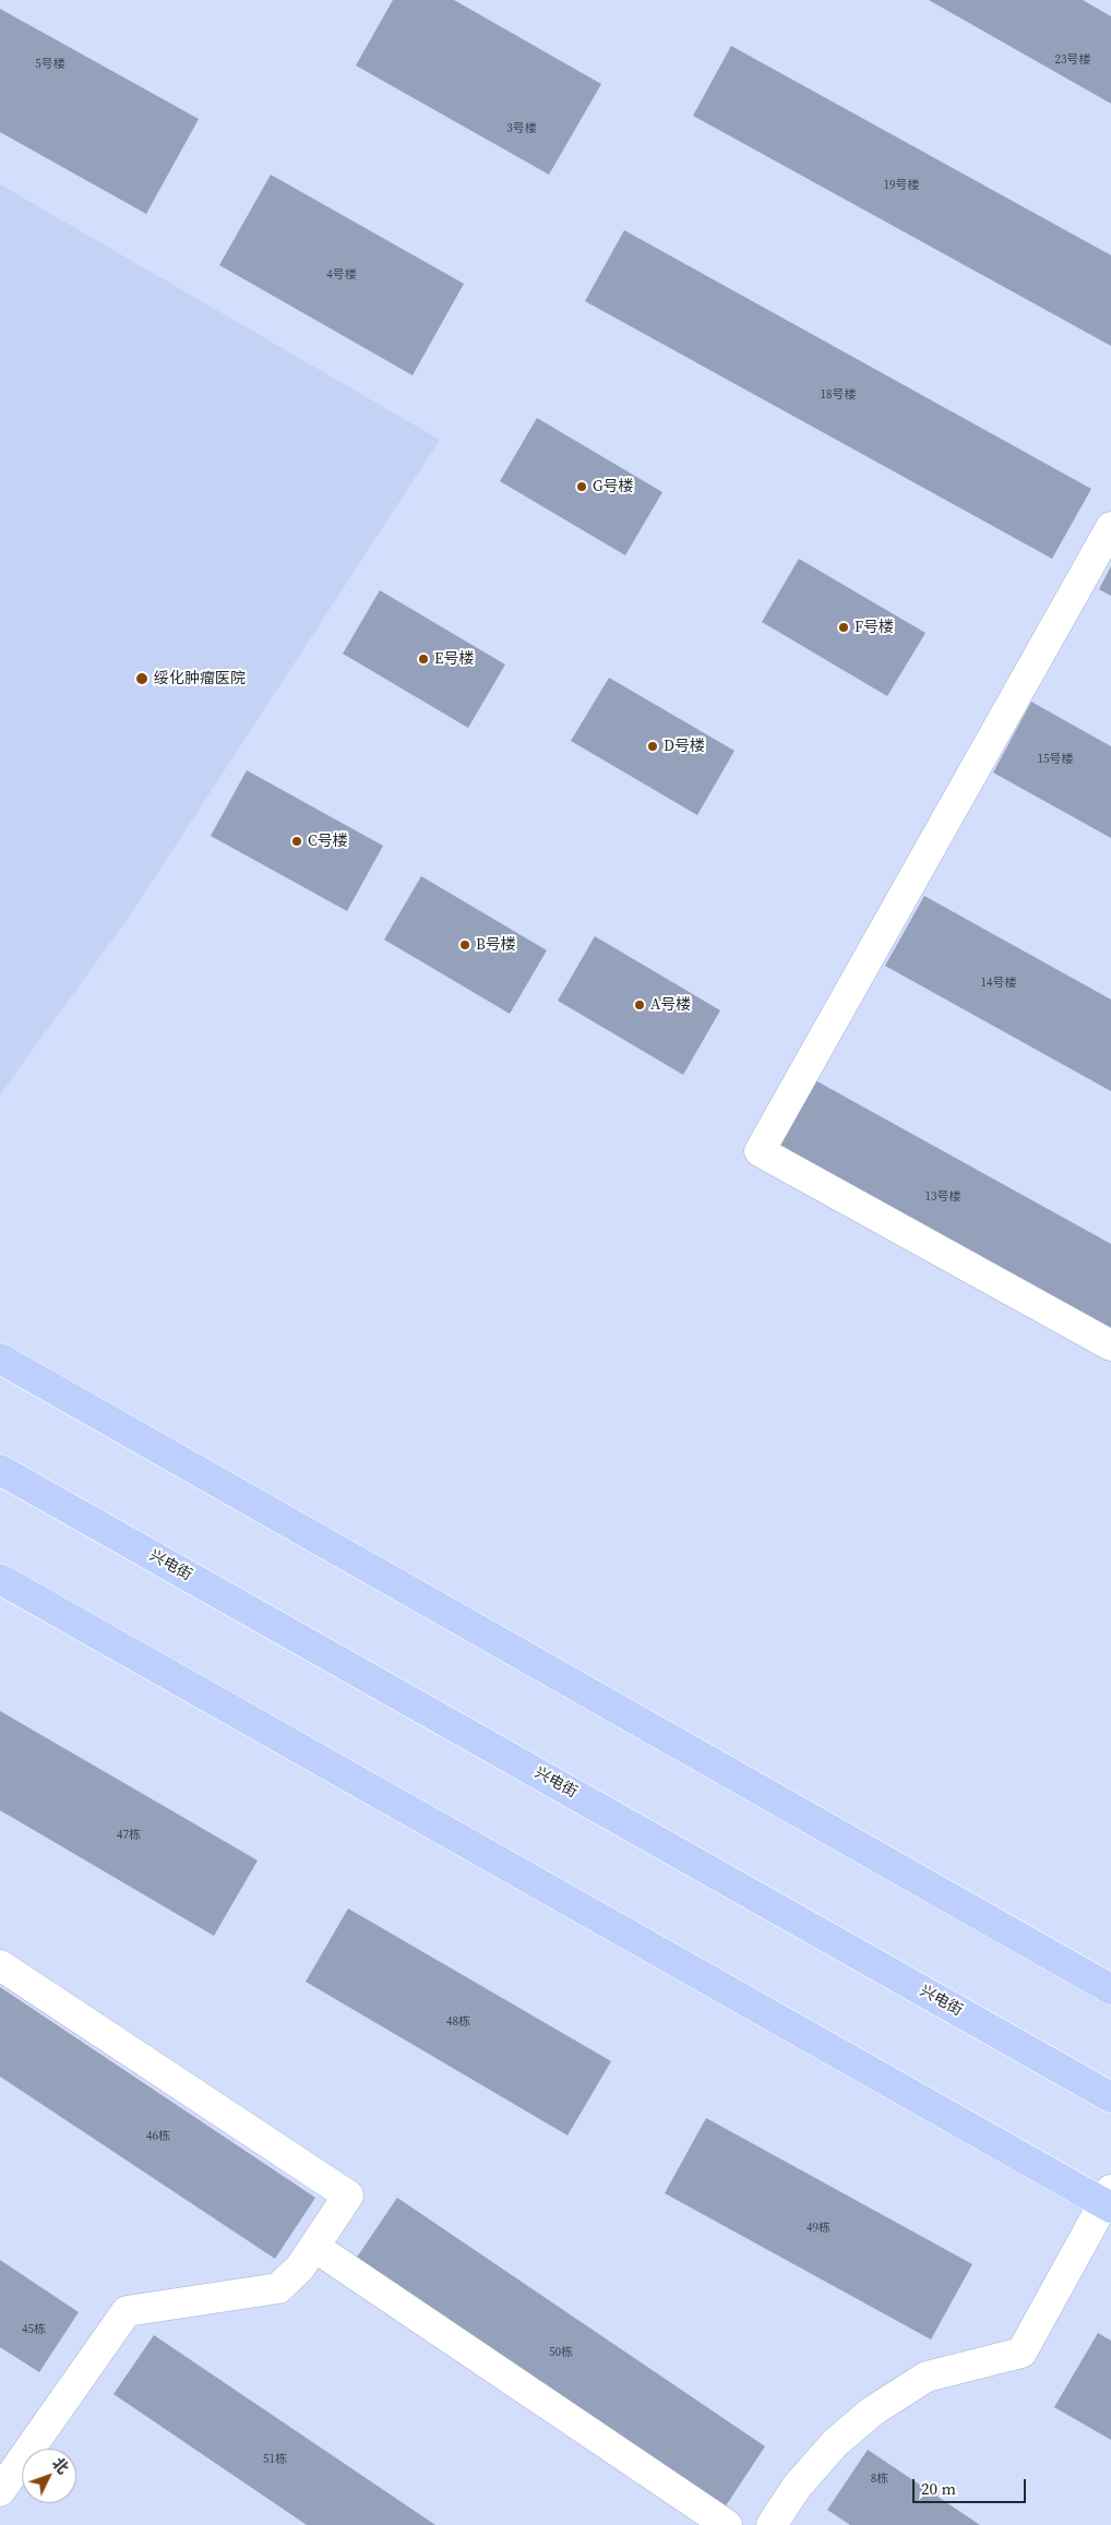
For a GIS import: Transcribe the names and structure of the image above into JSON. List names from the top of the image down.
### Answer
{
  "streets": {
    "main road": ["兴电街"]
  },
  "places": [
    "G号楼",
    "F号楼",
    "E号楼",
    "绥化肿瘤医院",
    "D号楼",
    "C号楼",
    "B号楼",
    "A号楼"
  ],
  "house_numbers": [
    "23号楼",
    "5号楼",
    "3号楼",
    "19号楼",
    "4号楼",
    "18号楼",
    "15号楼",
    "14号楼",
    "13号楼",
    "47栋",
    "48栋",
    "46栋",
    "49栋",
    "45栋",
    "50栋",
    "51栋",
    "8栋"
  ],
  "scale_bar": "20 m",
  "north": "top right"
}
